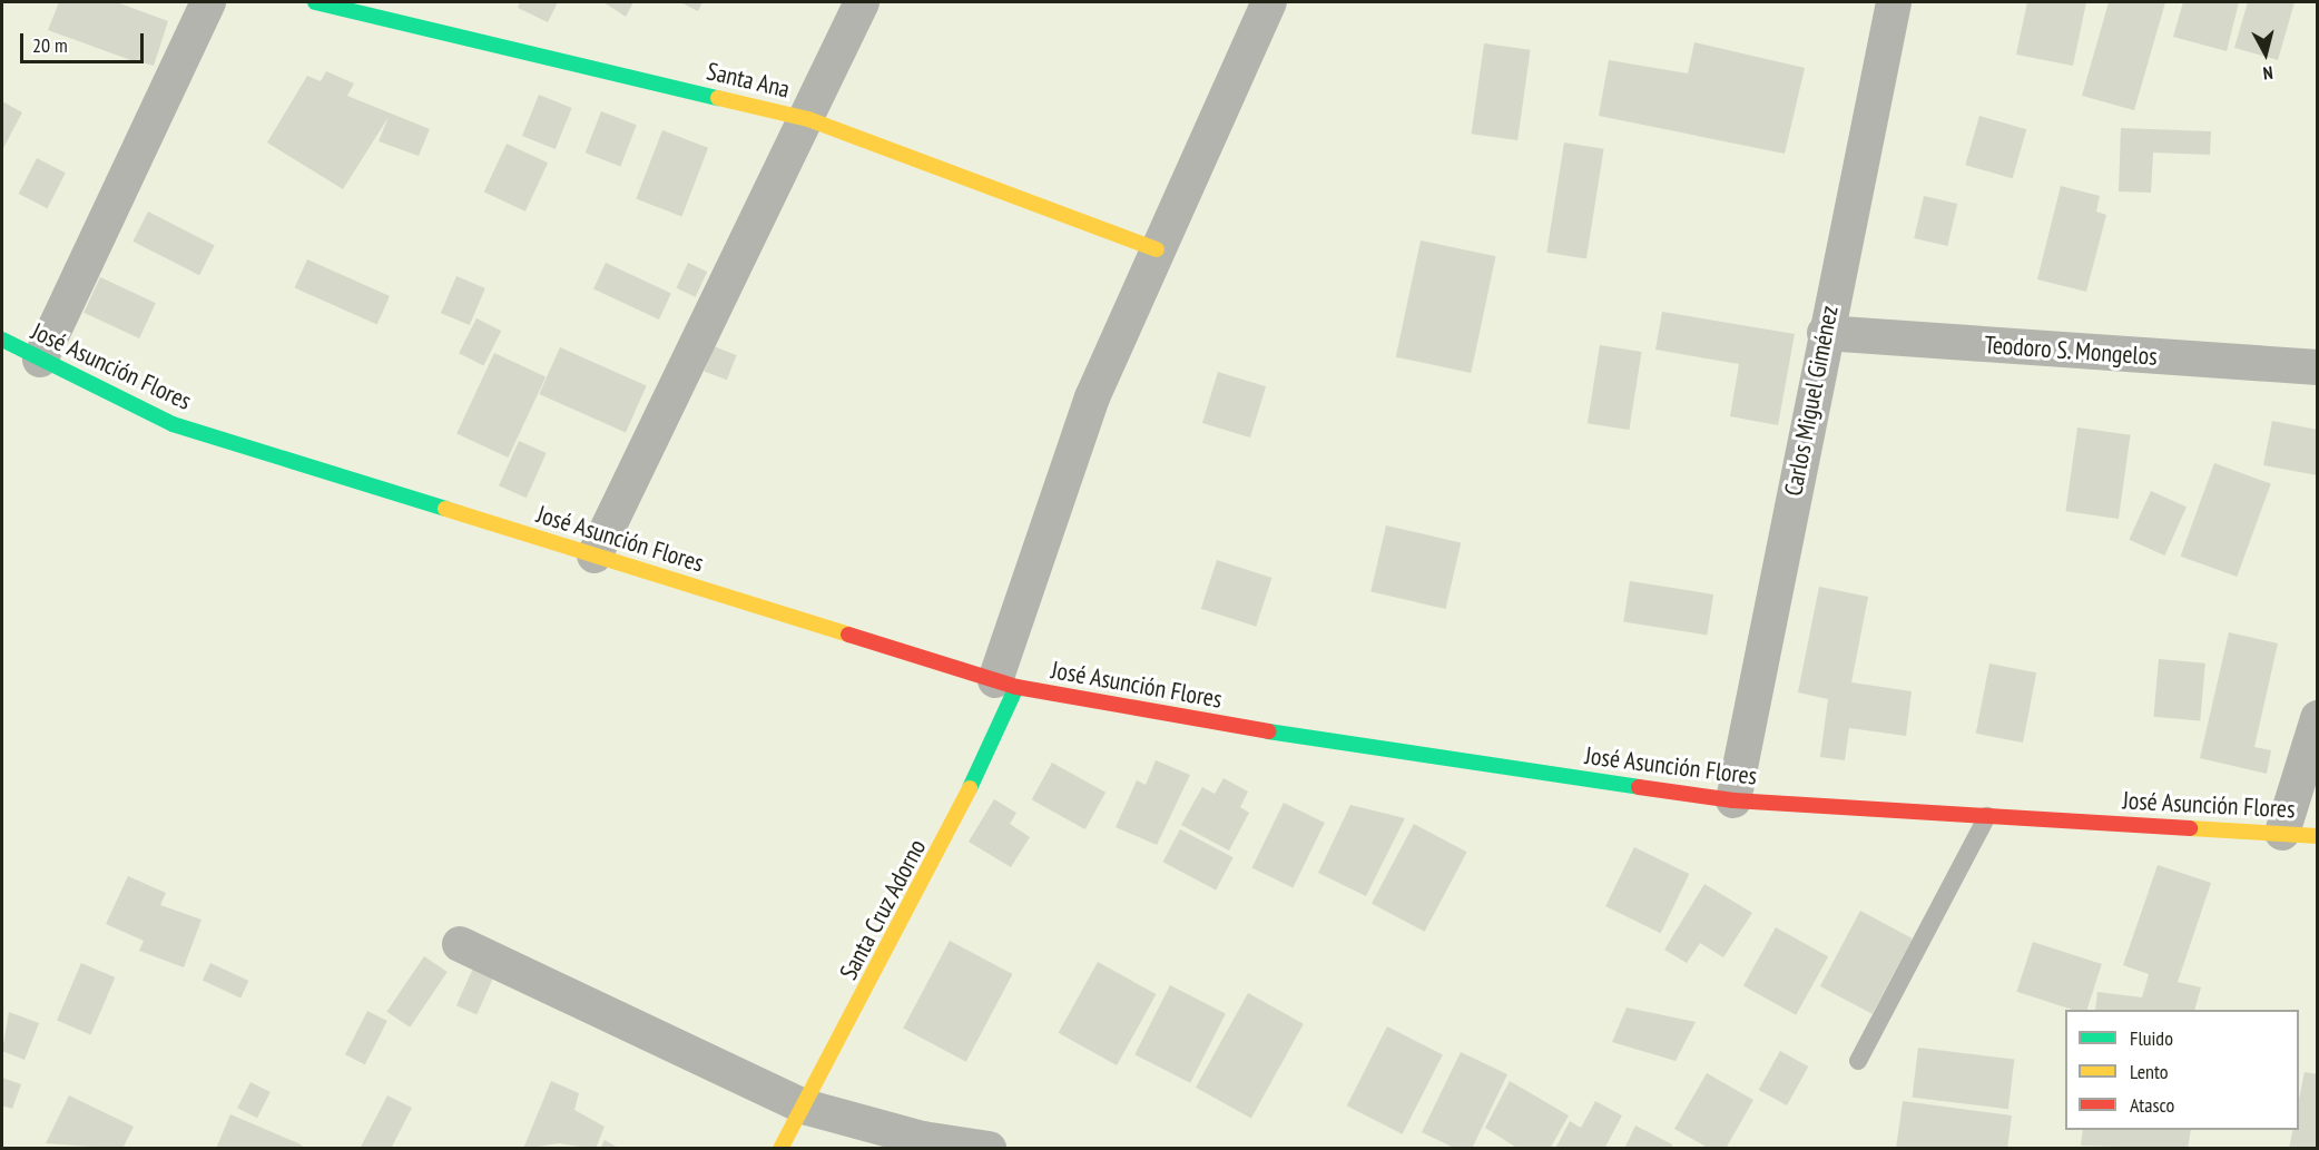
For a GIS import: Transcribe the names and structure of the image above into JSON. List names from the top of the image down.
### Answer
{
  "streets": {
    "street": [
      "Santa Ana",
      "Teodoro S. Mongelos",
      "José Asunción Flores",
      "Carlos Miguel Giménez",
      "Santa Cruz Adorno"
    ]
  },
  "crossings": [
    ["Teodoro S. Mongelos", "Carlos Miguel Giménez"],
    ["José Asunción Flores", "Carlos Miguel Giménez"],
    ["José Asunción Flores", "Santa Cruz Adorno"]
  ],
  "legend": ["Fluido", "Lento", "Atasco"],
  "scale_bar": "20 m",
  "north": "bottom"
}
